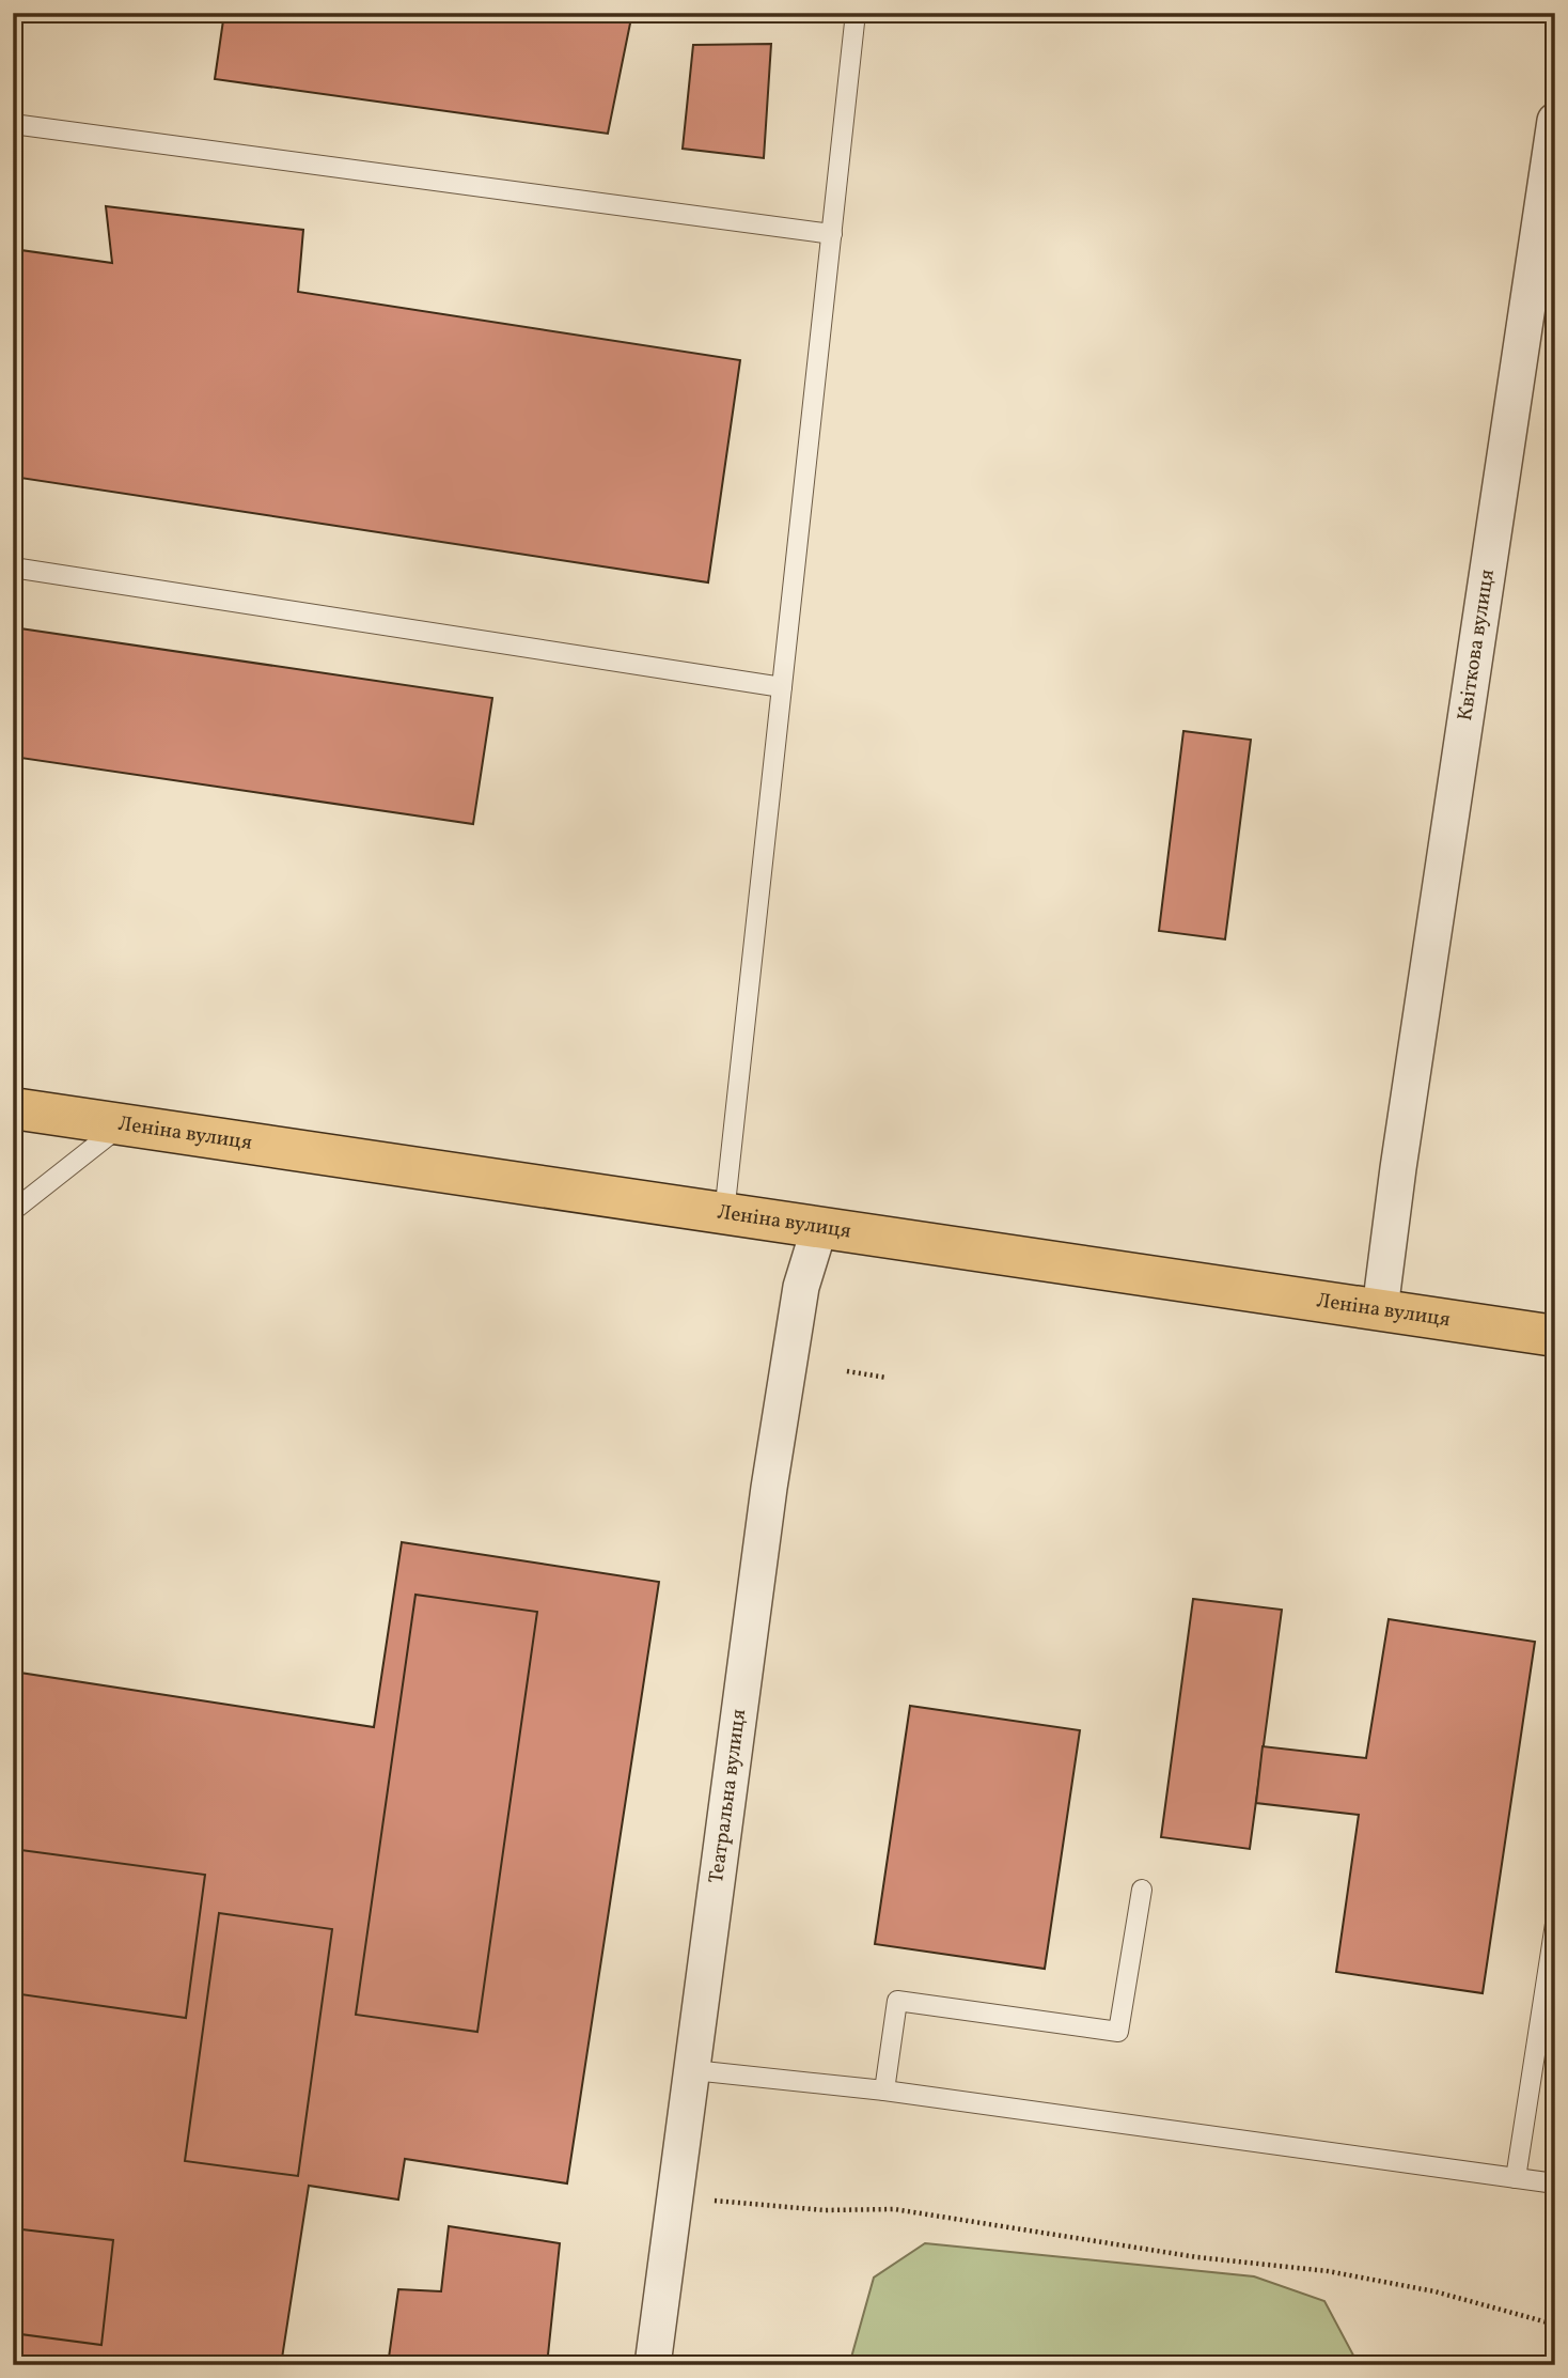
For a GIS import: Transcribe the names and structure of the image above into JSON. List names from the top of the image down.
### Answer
{
  "streets": {
    "main road": ["Леніна вулиця"],
    "street": ["Квіткова вулиця", "Театральна вулиця"]
  },
  "crossings": [
    ["Квіткова вулиця", "Леніна вулиця"],
    ["Леніна вулиця", "Театральна вулиця"]
  ]
}
